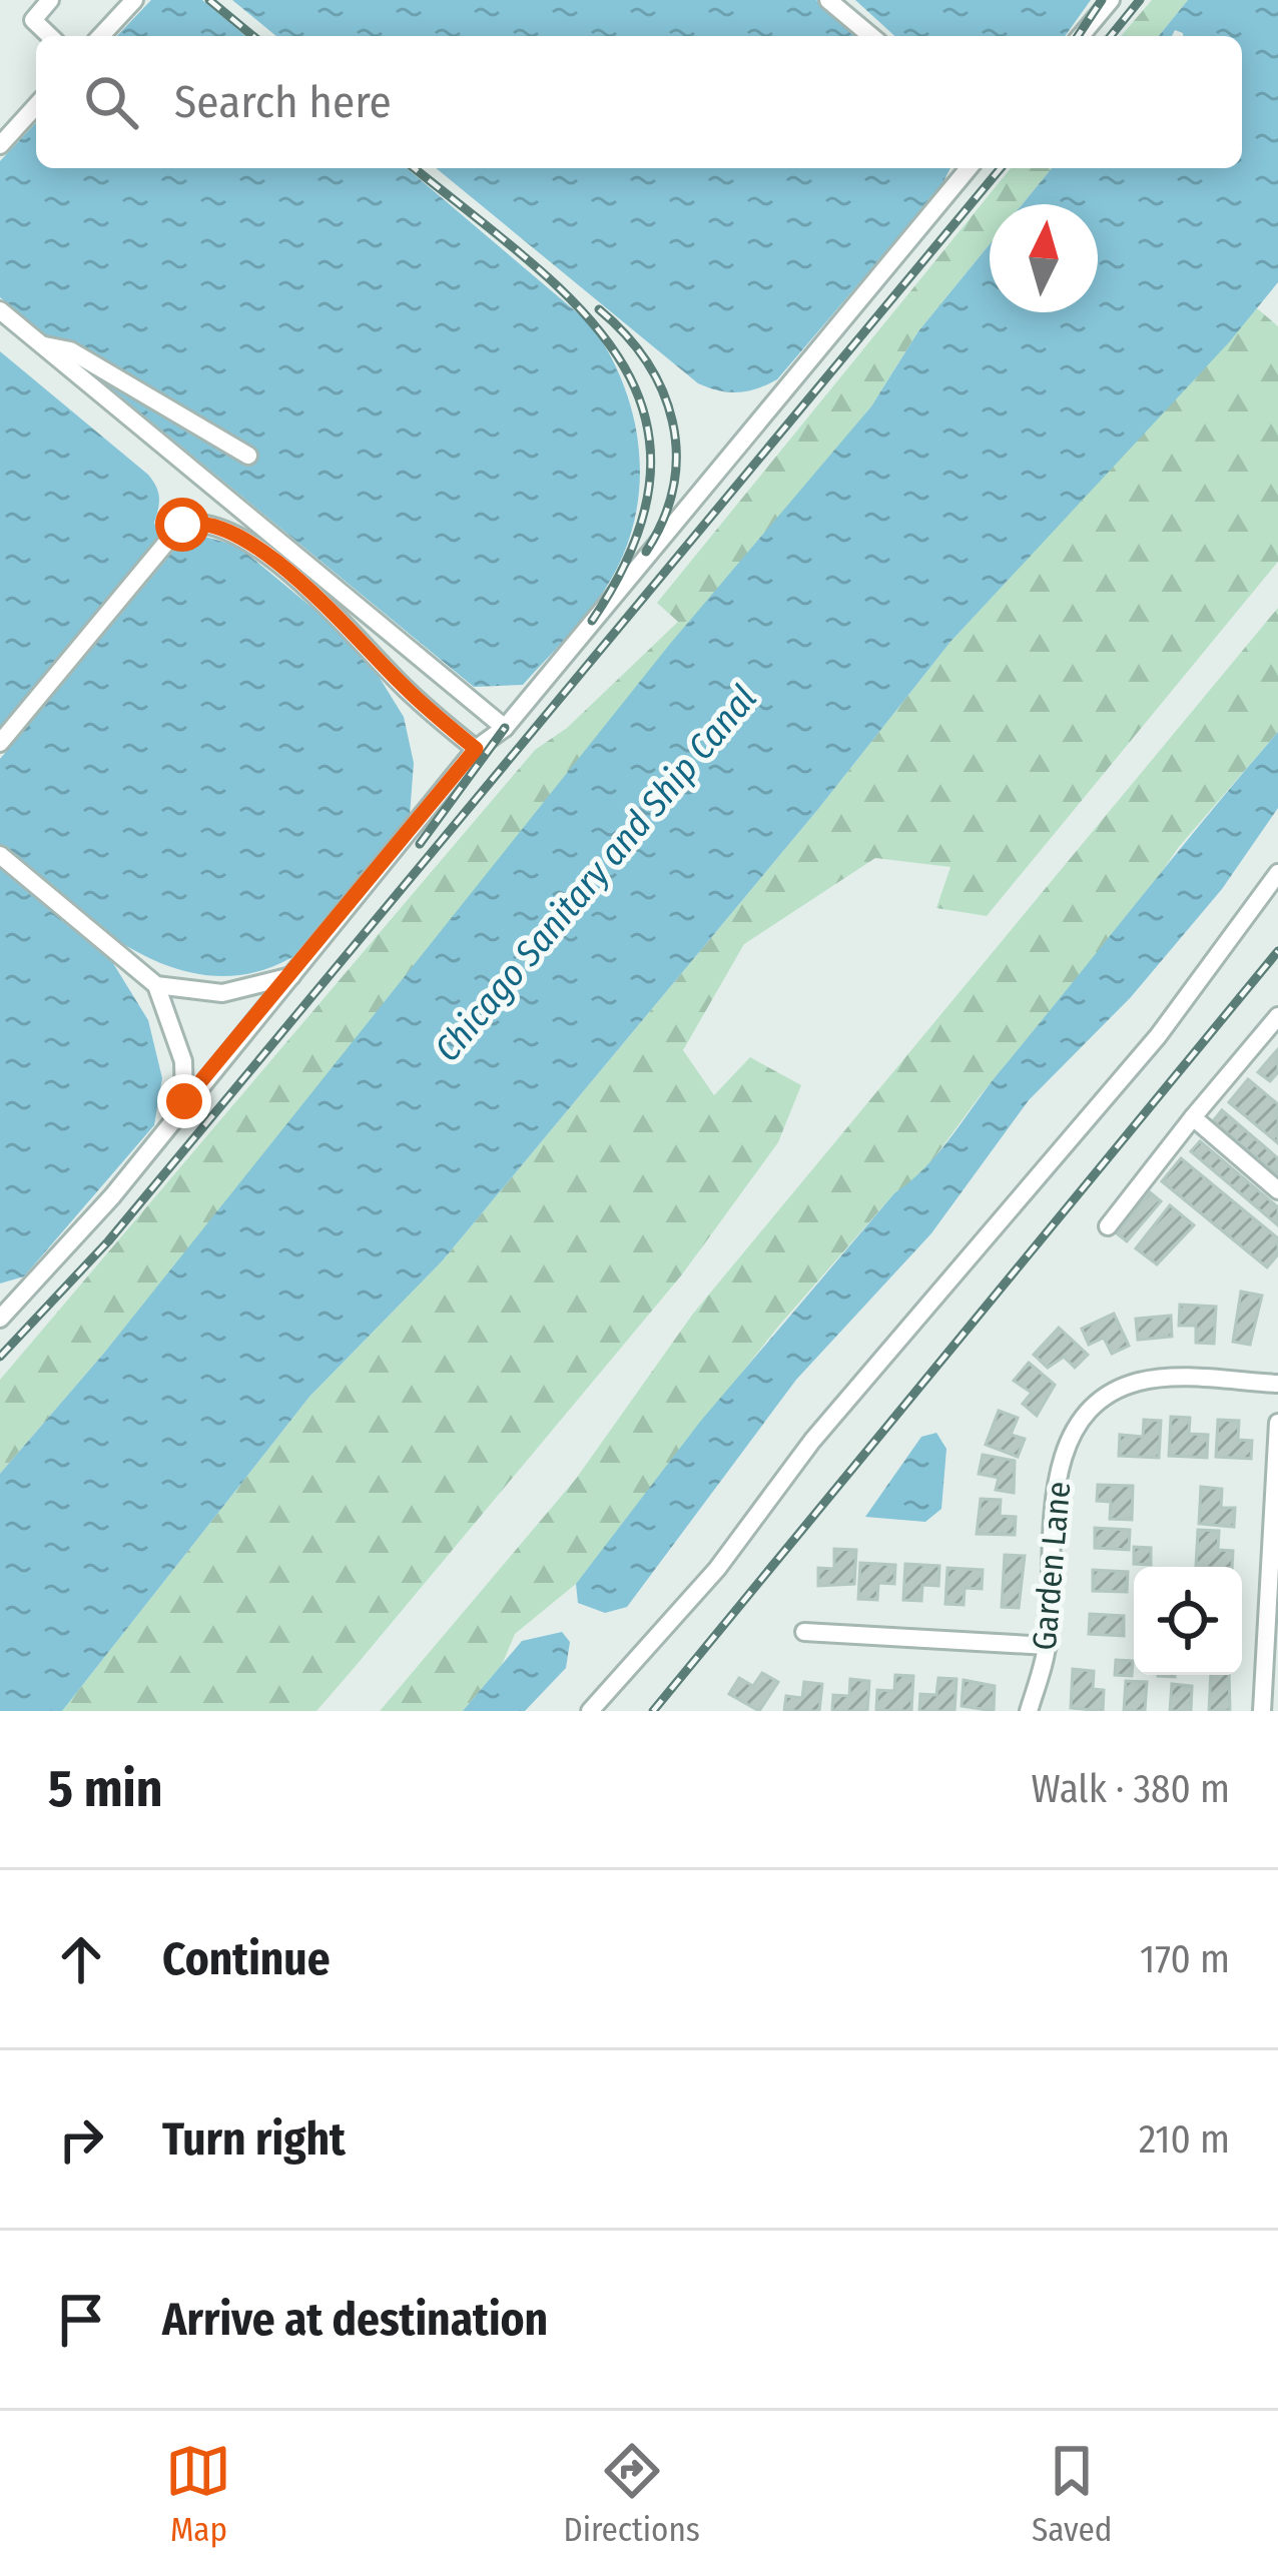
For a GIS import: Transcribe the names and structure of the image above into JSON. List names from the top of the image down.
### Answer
{
  "streets": {
    "street": ["Garden Lane"]
  },
  "water": ["Chicago Sanitary and Ship Canal"],
  "north": "top",
  "page": {
    "search": "Search here",
    "heading": ["5 min", "Walk · 380 m"],
    "list": [
      ["Continue", "170 m"],
      ["Turn right", "210 m"],
      "Arrive at destination"
    ],
    "nav": ["Map", "Directions", "Saved"]
  }
}
